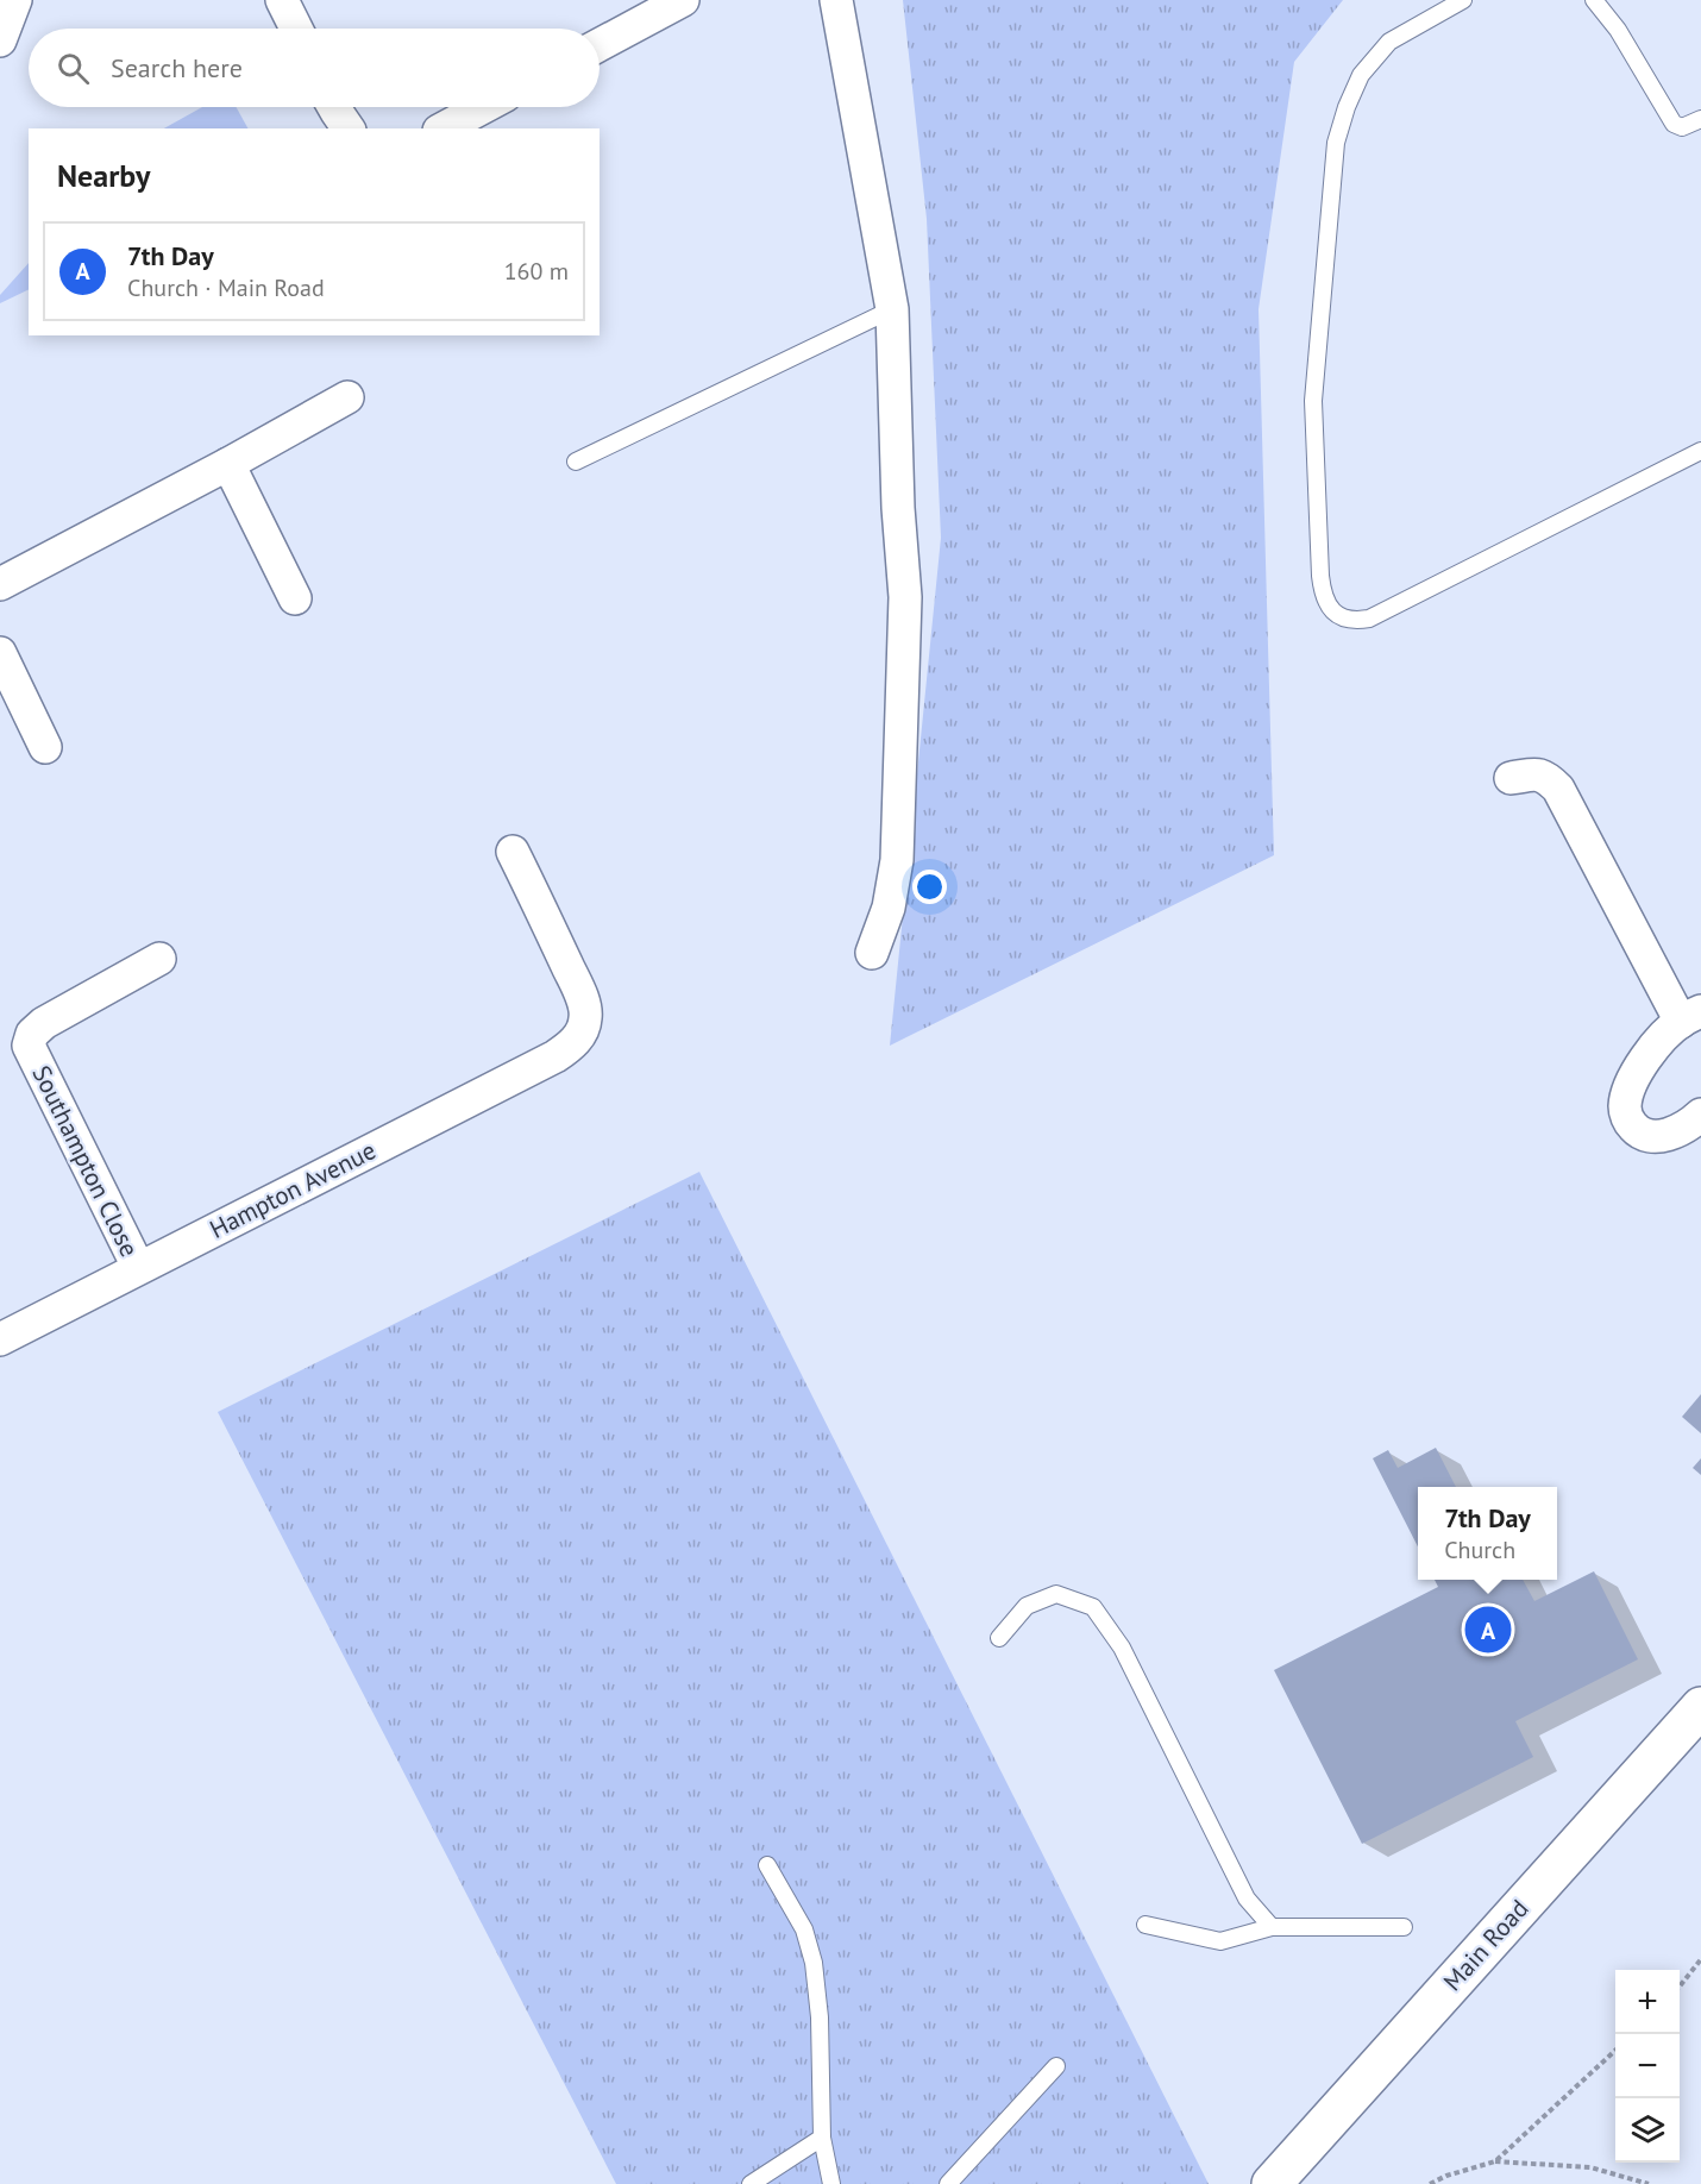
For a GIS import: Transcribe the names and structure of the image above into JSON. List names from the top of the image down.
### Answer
{
  "streets": {
    "street": ["Southampton Close", "Hampton Avenue", "Main Road"]
  },
  "crossings": [
    ["Southampton Close", "Hampton Avenue"]
  ],
  "page": {
    "search": "Search here",
    "heading": "Nearby",
    "list": [
      {
        "mark": "A",
        "name": "7th Day",
        "note": "Church · Main Road",
        "value": "160 m"
      }
    ],
    "popup": ["7th Day", "Church"],
    "pins": "A",
    "map_buttons": ["+", "−"]
  }
}
